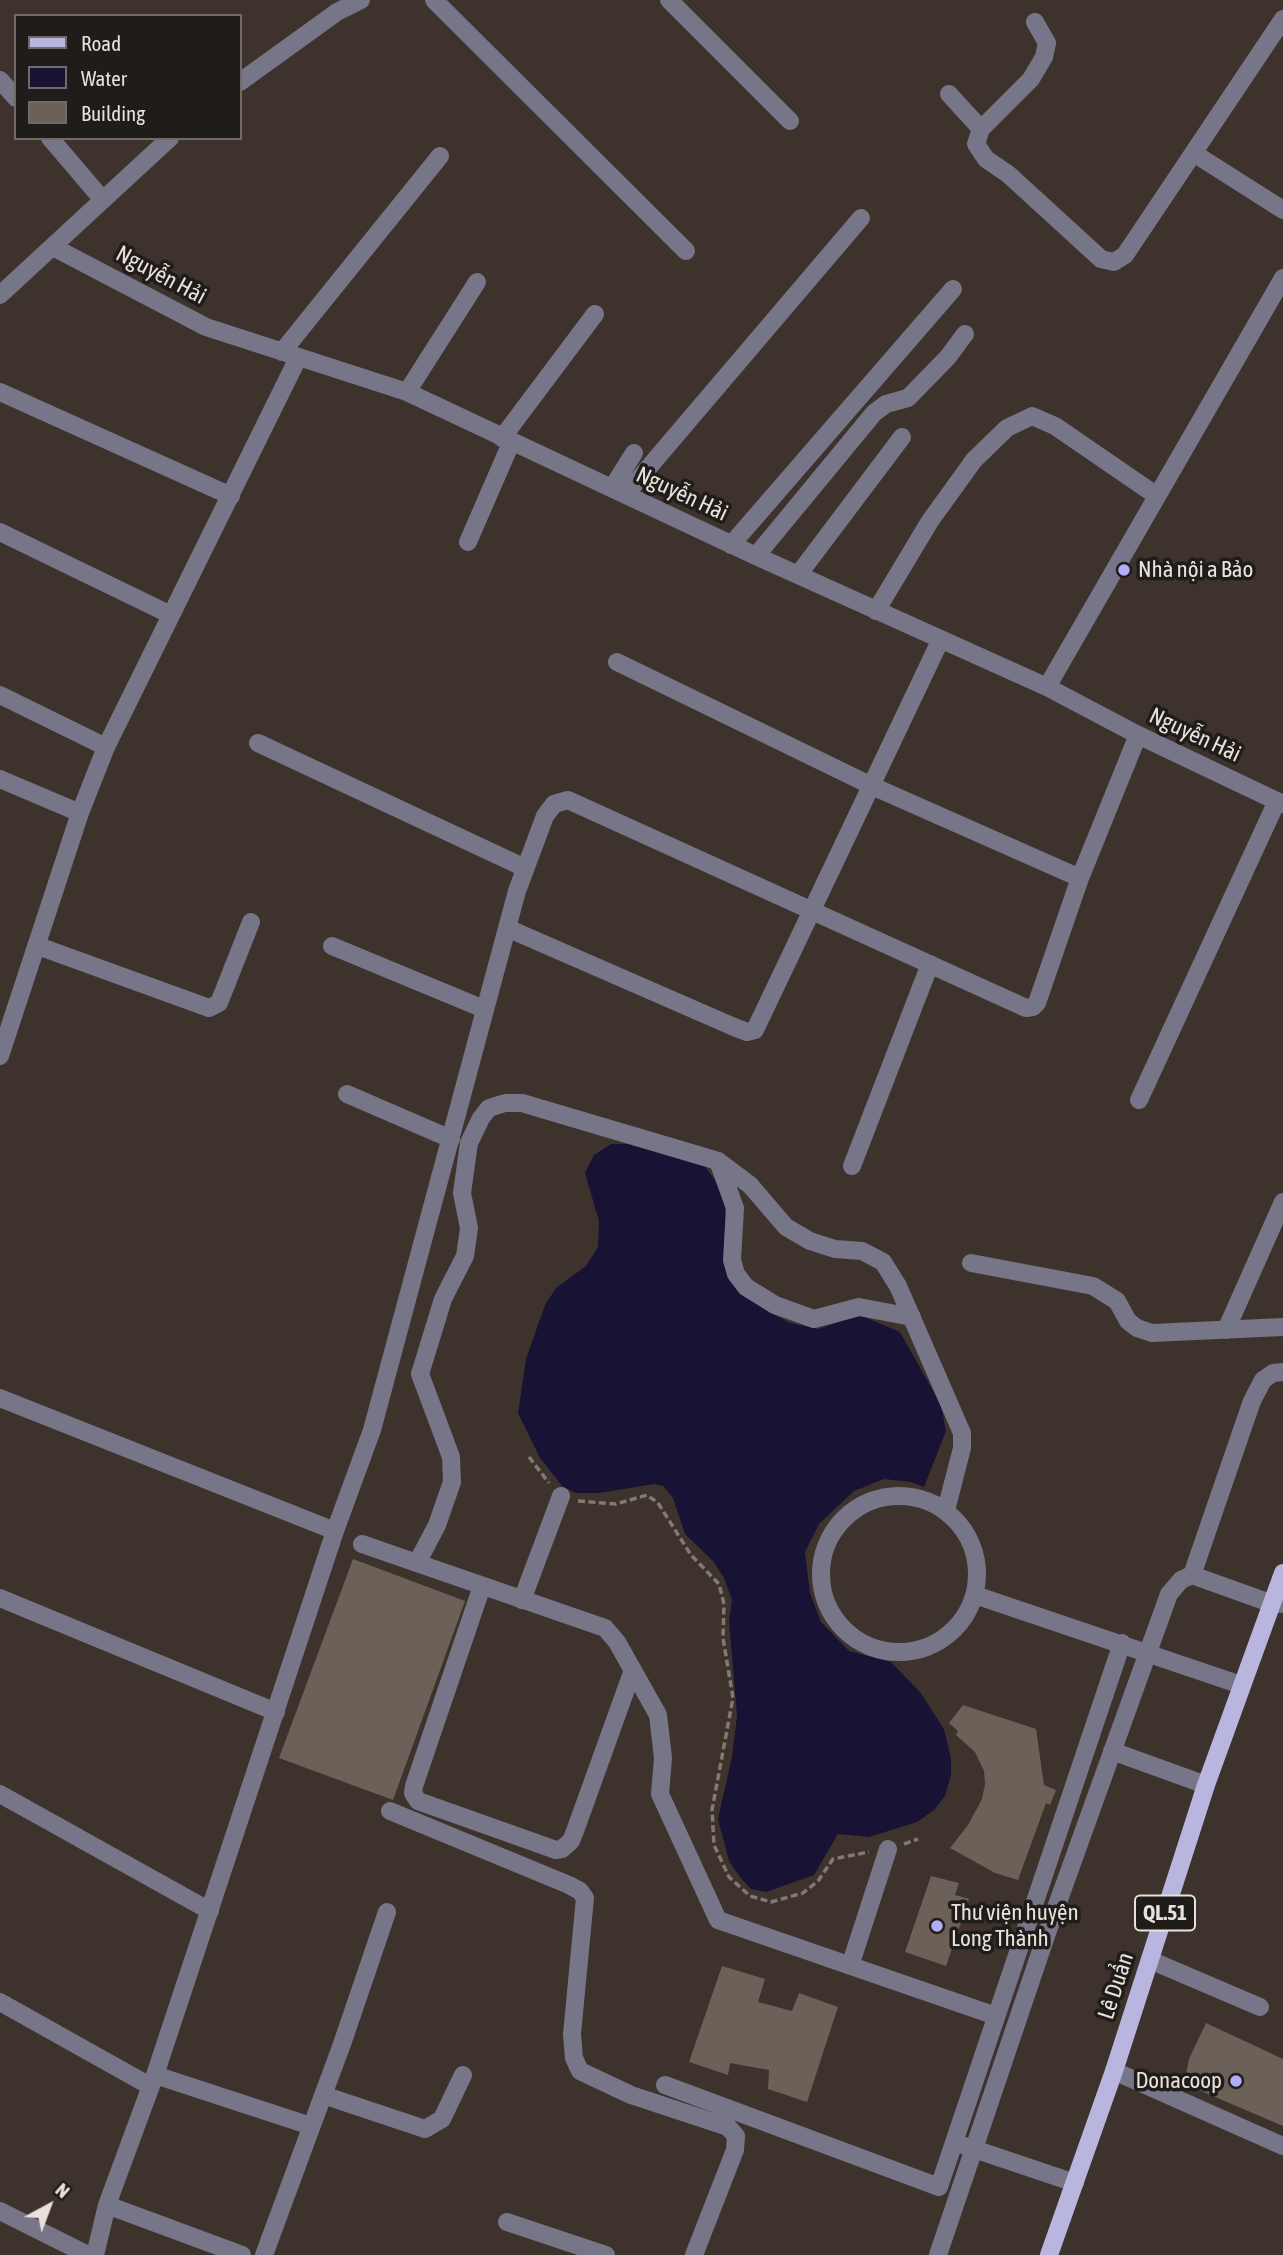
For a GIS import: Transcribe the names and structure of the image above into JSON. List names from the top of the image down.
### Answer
{
  "streets": {
    "main road": ["QL.51", "Lê Duẩn"],
    "street": ["Nguyễn Hải"]
  },
  "places": ["Nhà nội a Bảo", "Thư viện huyện Long Thành", "Donacoop"],
  "legend": ["Road", "Water", "Building"],
  "north": "top right"
}
